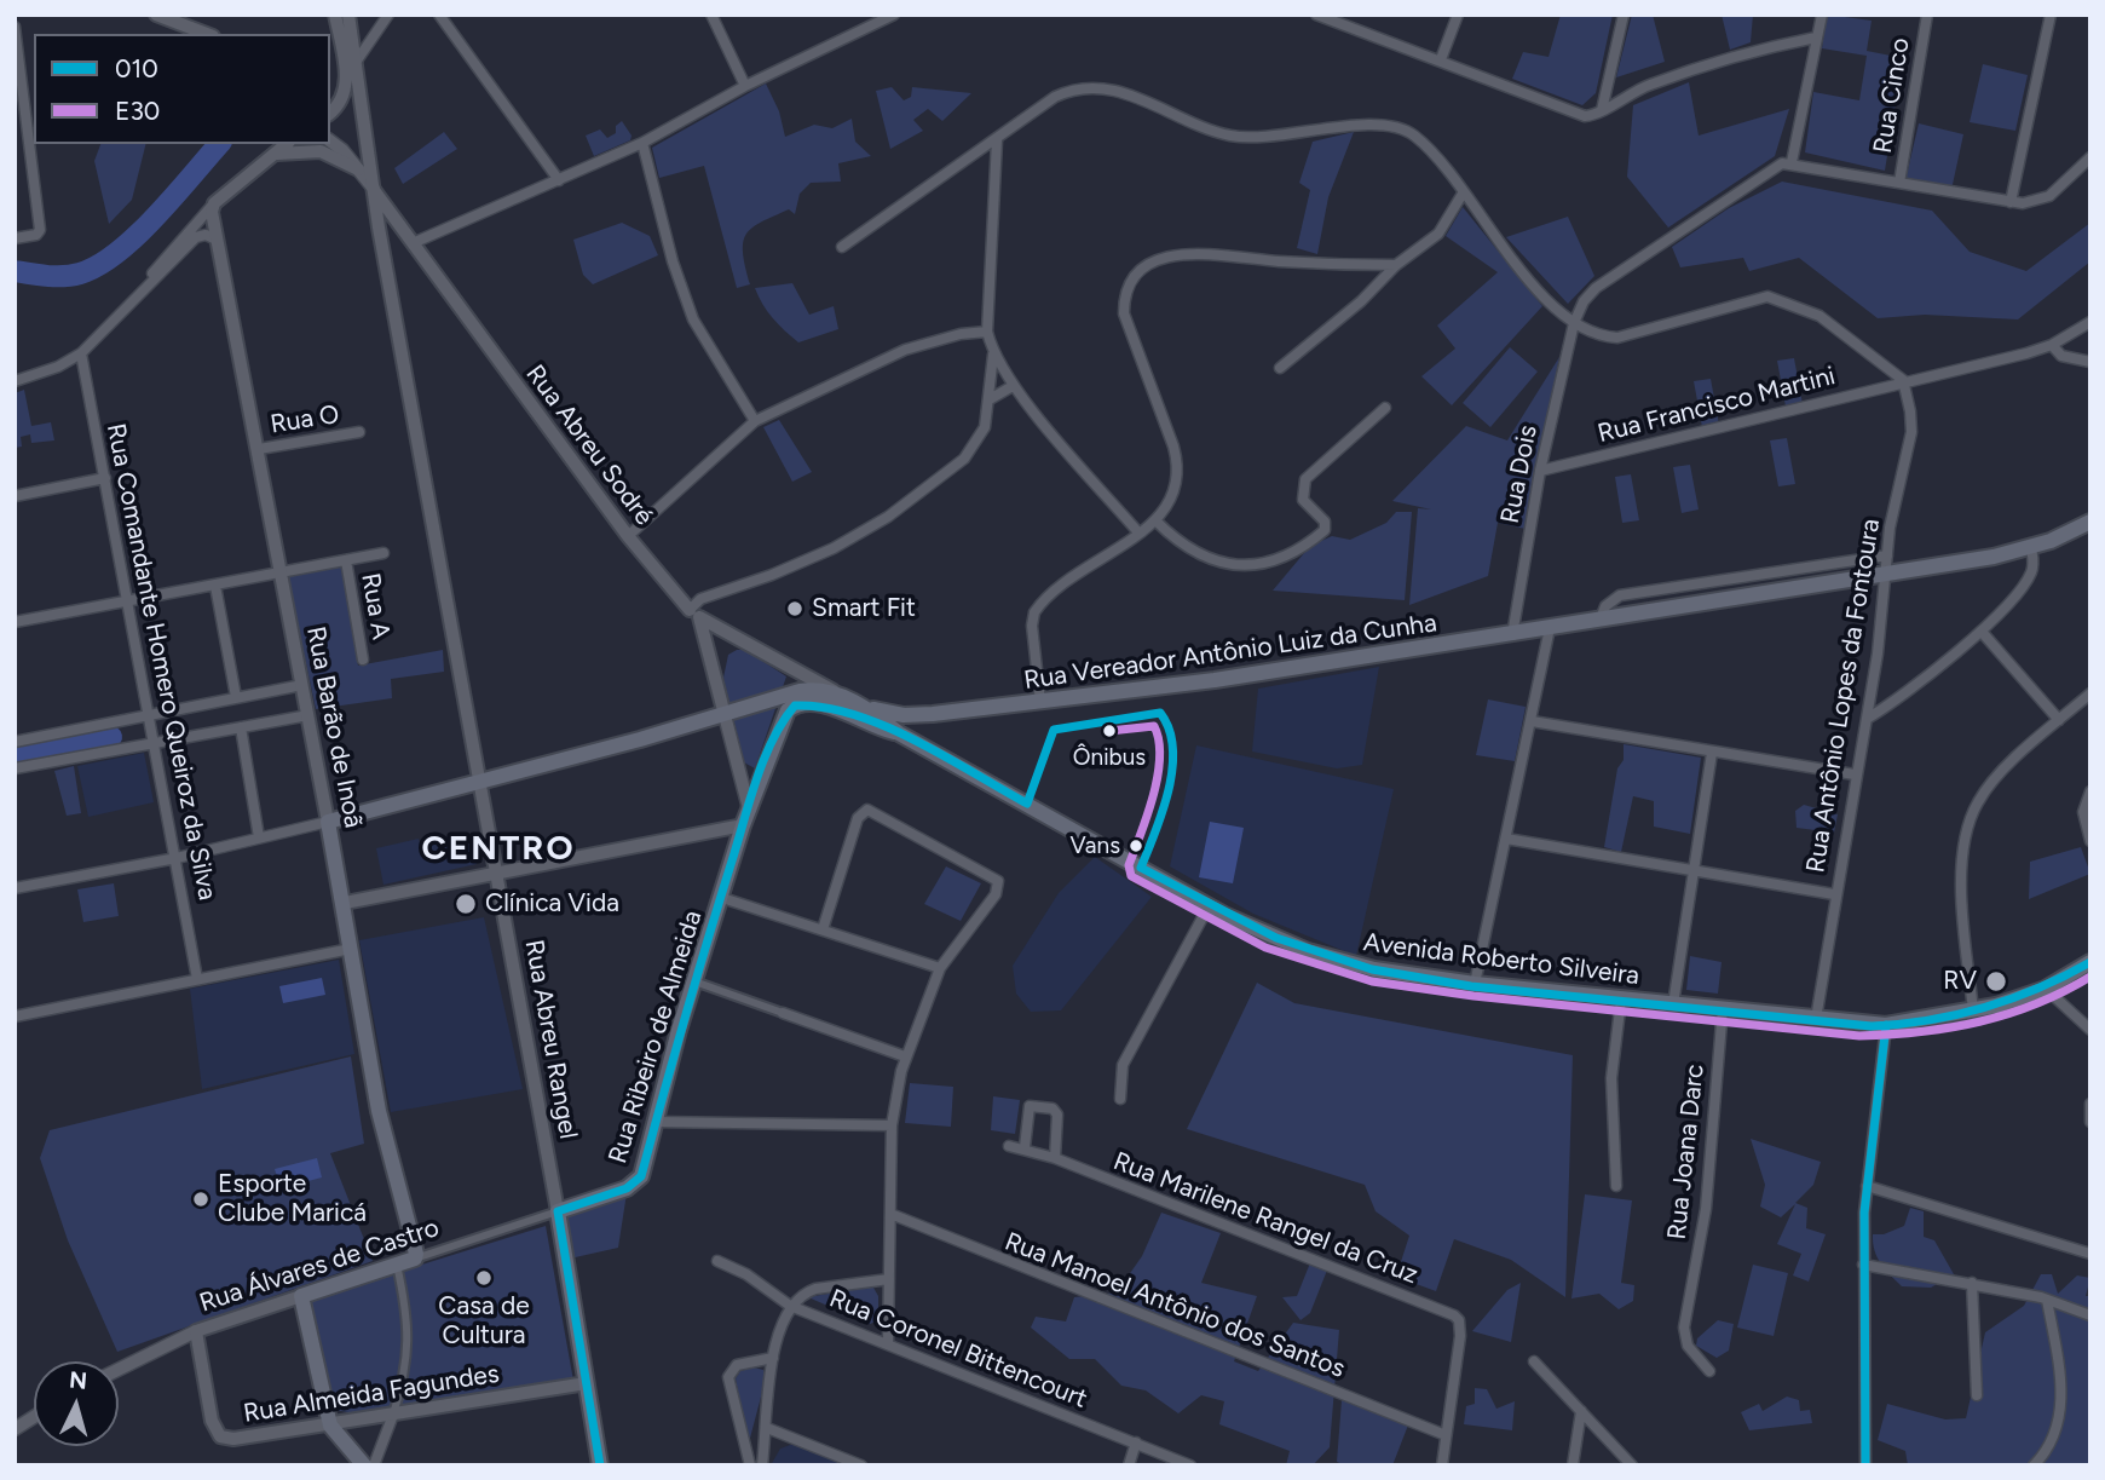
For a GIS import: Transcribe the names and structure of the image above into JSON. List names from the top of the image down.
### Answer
{
  "streets": {
    "main road": [
      "Rua Abreu Sodré",
      "Rua Vereador Antônio Luiz da Cunha",
      "Rua Barão de Inoã",
      "Avenida Roberto Silveira",
      "Rua Ribeiro de Almeida",
      "Rua Abreu Rangel",
      "Rua Álvares de Castro",
      "Rua Almeida Fagundes"
    ],
    "street": [
      "Rua Cinco",
      "Rua Francisco Martini",
      "Rua O",
      "Rua Dois",
      "Rua A",
      "Rua Comandante Homero Queiroz da Silva",
      "Rua Antônio Lopes da Fontoura",
      "Rua Joana Darc",
      "Rua Marilene Rangel da Cruz",
      "Rua Manoel Antônio dos Santos",
      "Rua Coronel Bittencourt"
    ]
  },
  "crossings": [
    ["Rua Francisco Martini", "Rua Dois"],
    ["Rua Francisco Martini", "Rua Antônio Lopes da Fontoura"],
    ["Rua O", "Rua Barão de Inoã"],
    ["Rua Abreu Sodré", "Avenida Roberto Silveira"],
    ["Rua Abreu Sodré", "Rua Ribeiro de Almeida"],
    ["Rua Abreu Sodré", "Rua Abreu Rangel"],
    ["Rua Dois", "Rua Vereador Antônio Luiz da Cunha"],
    ["Rua Vereador Antônio Luiz da Cunha", "Rua Antônio Lopes da Fontoura"],
    ["Rua Vereador Antônio Luiz da Cunha", "Avenida Roberto Silveira"],
    ["Rua Antônio Lopes da Fontoura", "Avenida Roberto Silveira"],
    ["Rua Barão de Inoã", "Rua Álvares de Castro"],
    ["Avenida Roberto Silveira", "Rua Ribeiro de Almeida"],
    ["Avenida Roberto Silveira", "Rua Joana Darc"],
    ["Rua Ribeiro de Almeida", "Rua Abreu Rangel"],
    ["Rua Ribeiro de Almeida", "Rua Álvares de Castro"],
    ["Rua Abreu Rangel", "Rua Álvares de Castro"],
    ["Rua Marilene Rangel da Cruz", "Rua Manoel Antônio dos Santos"],
    ["Rua Álvares de Castro", "Rua Almeida Fagundes"]
  ],
  "districts": ["CENTRO"],
  "places": [
    "Smart Fit",
    "Ônibus",
    "Vans",
    "Clínica Vida",
    "RV",
    "Esporte Clube Maricá",
    "Casa de Cultura"
  ],
  "lines": ["transit line 010", "transit line E30"],
  "legend": ["010", "E30"],
  "north": "top"
}
